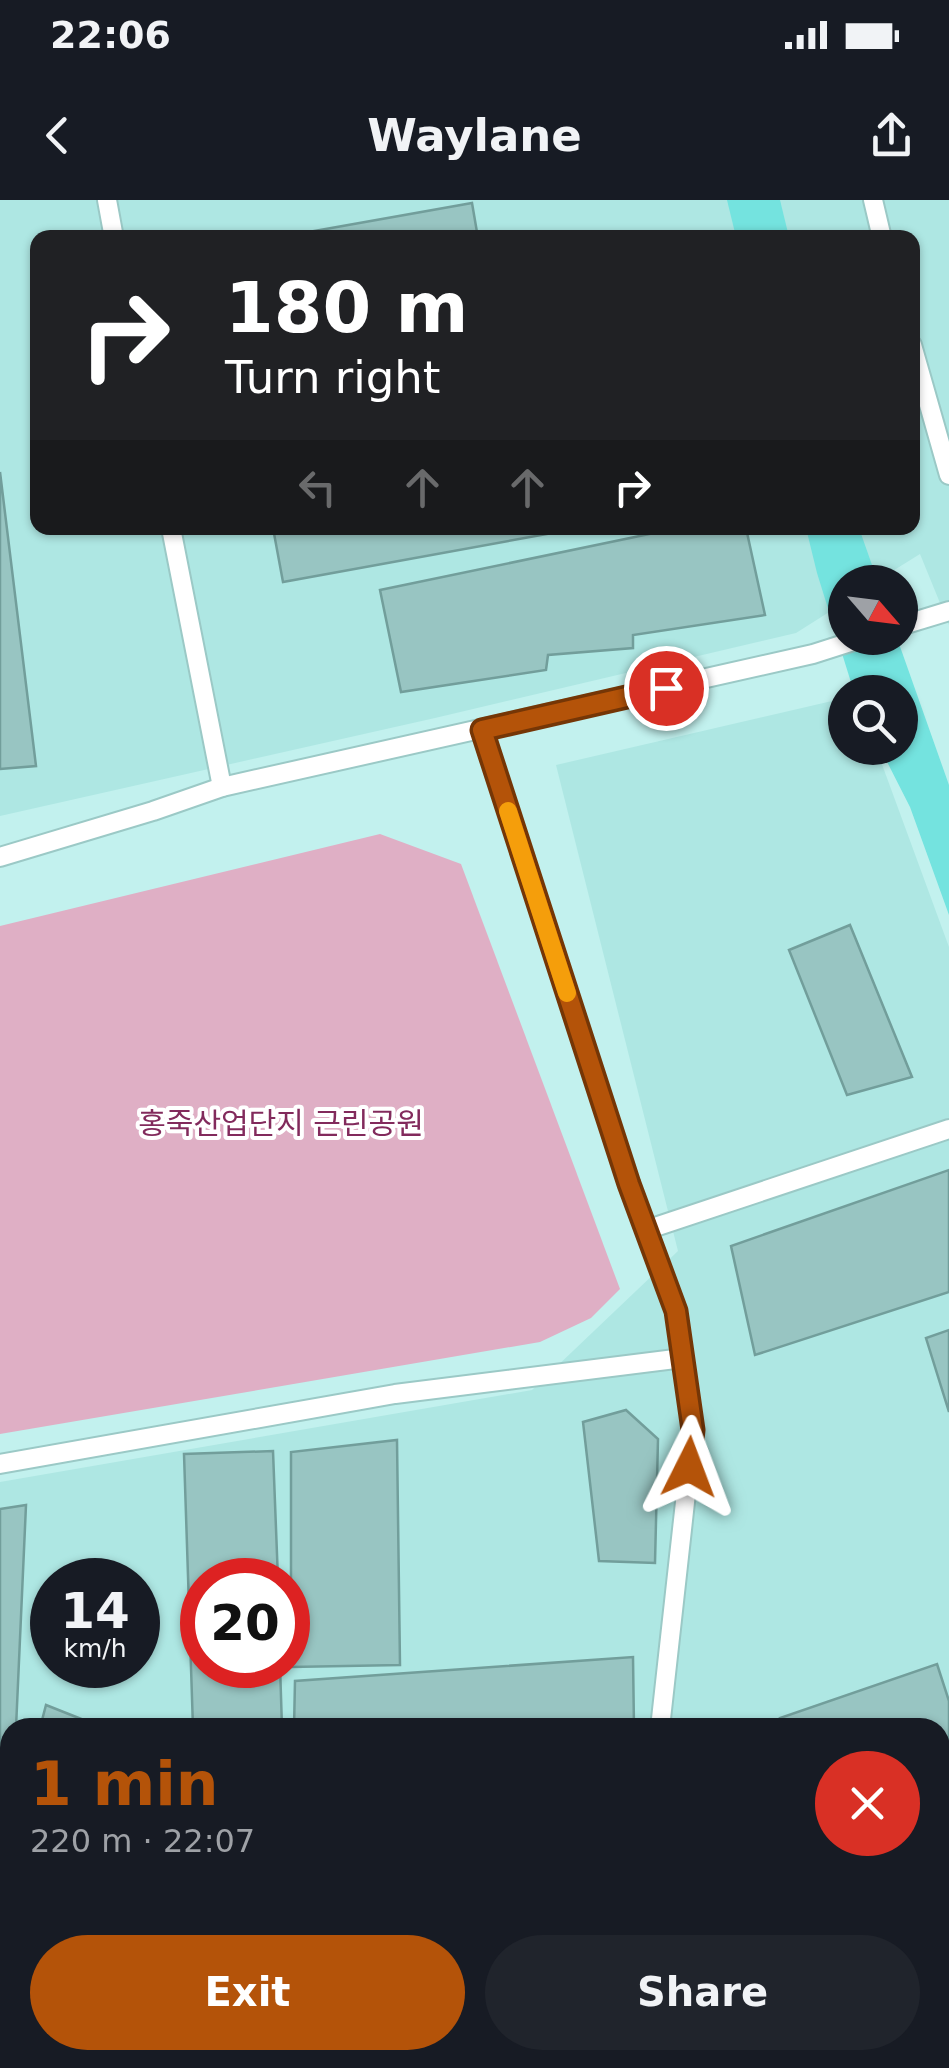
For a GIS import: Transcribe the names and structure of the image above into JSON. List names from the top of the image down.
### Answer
{
  "parks": ["홍죽산업단지 근린공원"],
  "north": "bottom right",
  "page": {
    "status": "22:06",
    "header": "Waylane",
    "turn": ["180 m", "Turn right"],
    "speed": "14 km/h",
    "limit": "20",
    "heading": ["1 min", "220 m · 22:07"],
    "buttons": ["Exit", "Share"]
  }
}
